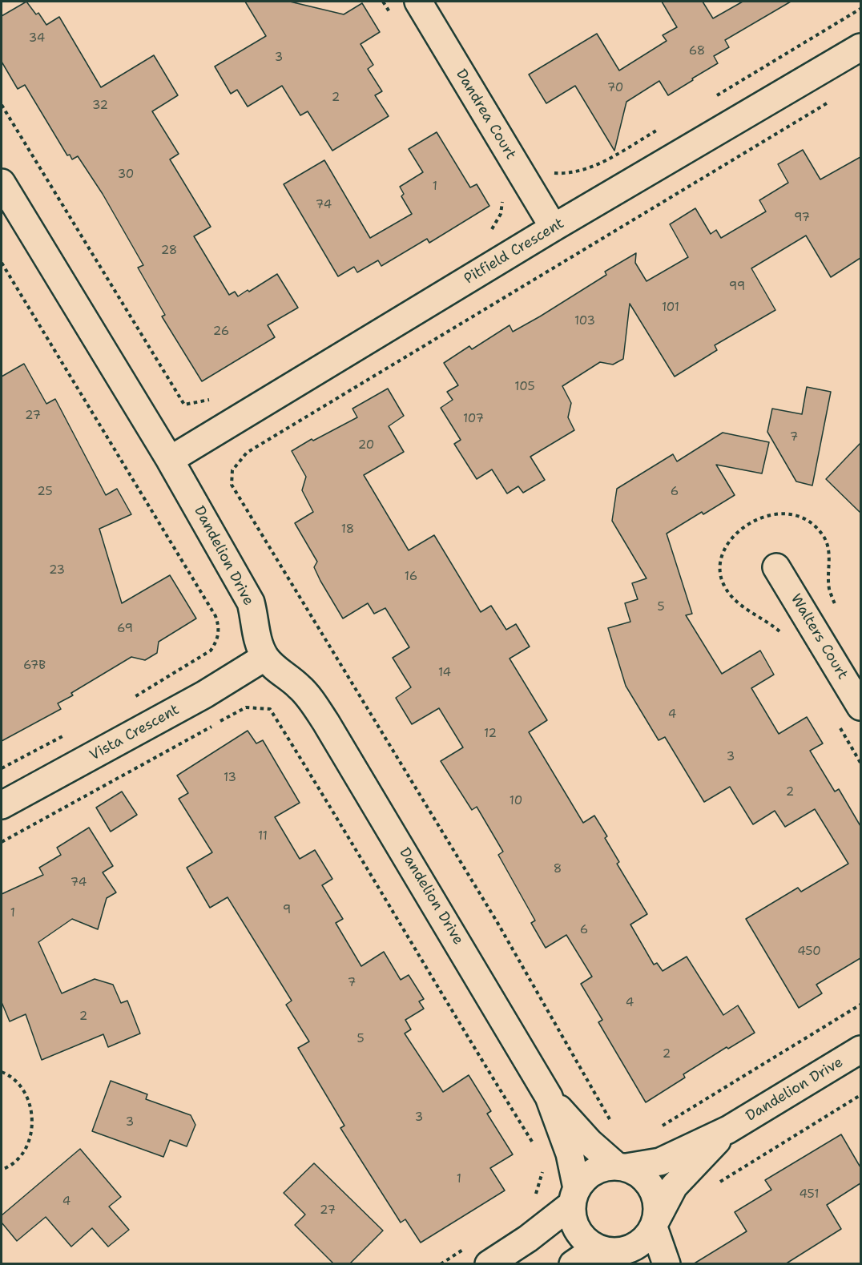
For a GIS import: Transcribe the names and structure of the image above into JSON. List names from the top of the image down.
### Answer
{
  "streets": {
    "street": [
      "Dandrea Court",
      "Pitfield Crescent",
      "Dandelion Drive",
      "Walters Court",
      "Vista Crescent"
    ]
  },
  "crossings": [
    ["Dandrea Court", "Pitfield Crescent"],
    ["Pitfield Crescent", "Dandelion Drive"],
    ["Dandelion Drive", "Vista Crescent"]
  ],
  "house_numbers": [
    "34",
    "68",
    "3",
    "70",
    "2",
    "32",
    "30",
    "1",
    "74",
    "97",
    "28",
    "99",
    "101",
    "103",
    "26",
    "105",
    "27",
    "107",
    "7",
    "20",
    "25",
    "6",
    "18",
    "23",
    "16",
    "5",
    "69",
    "67B",
    "14",
    "4",
    "12",
    "3",
    "13",
    "2",
    "10",
    "11",
    "8",
    "74",
    "9",
    "1",
    "6",
    "450",
    "7",
    "4",
    "2",
    "5",
    "2",
    "3",
    "3",
    "1",
    "451",
    "4",
    "27"
  ]
}
